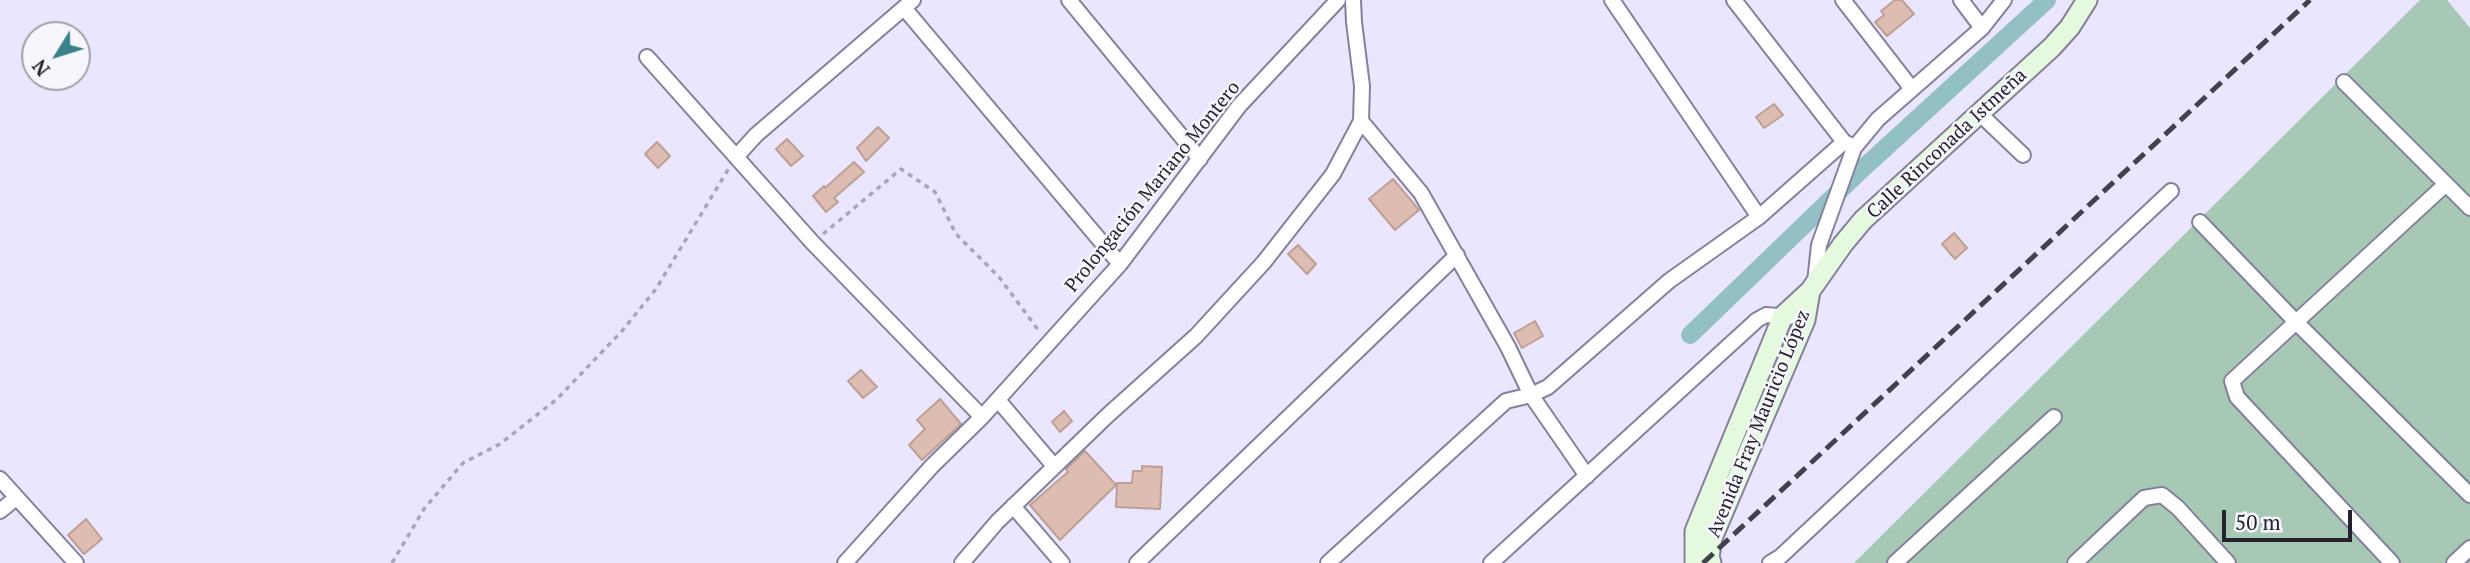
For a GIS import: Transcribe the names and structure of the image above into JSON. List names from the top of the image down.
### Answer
{
  "streets": {
    "street": ["Calle Rinconada Istmeña", "Prolongación Mariano Montero", "Avenida Fray Mauricio López"]
  },
  "crossings": [
    ["Calle Rinconada Istmeña", "Avenida Fray Mauricio López"]
  ],
  "scale_bar": "50 m",
  "north": "bottom left"
}
